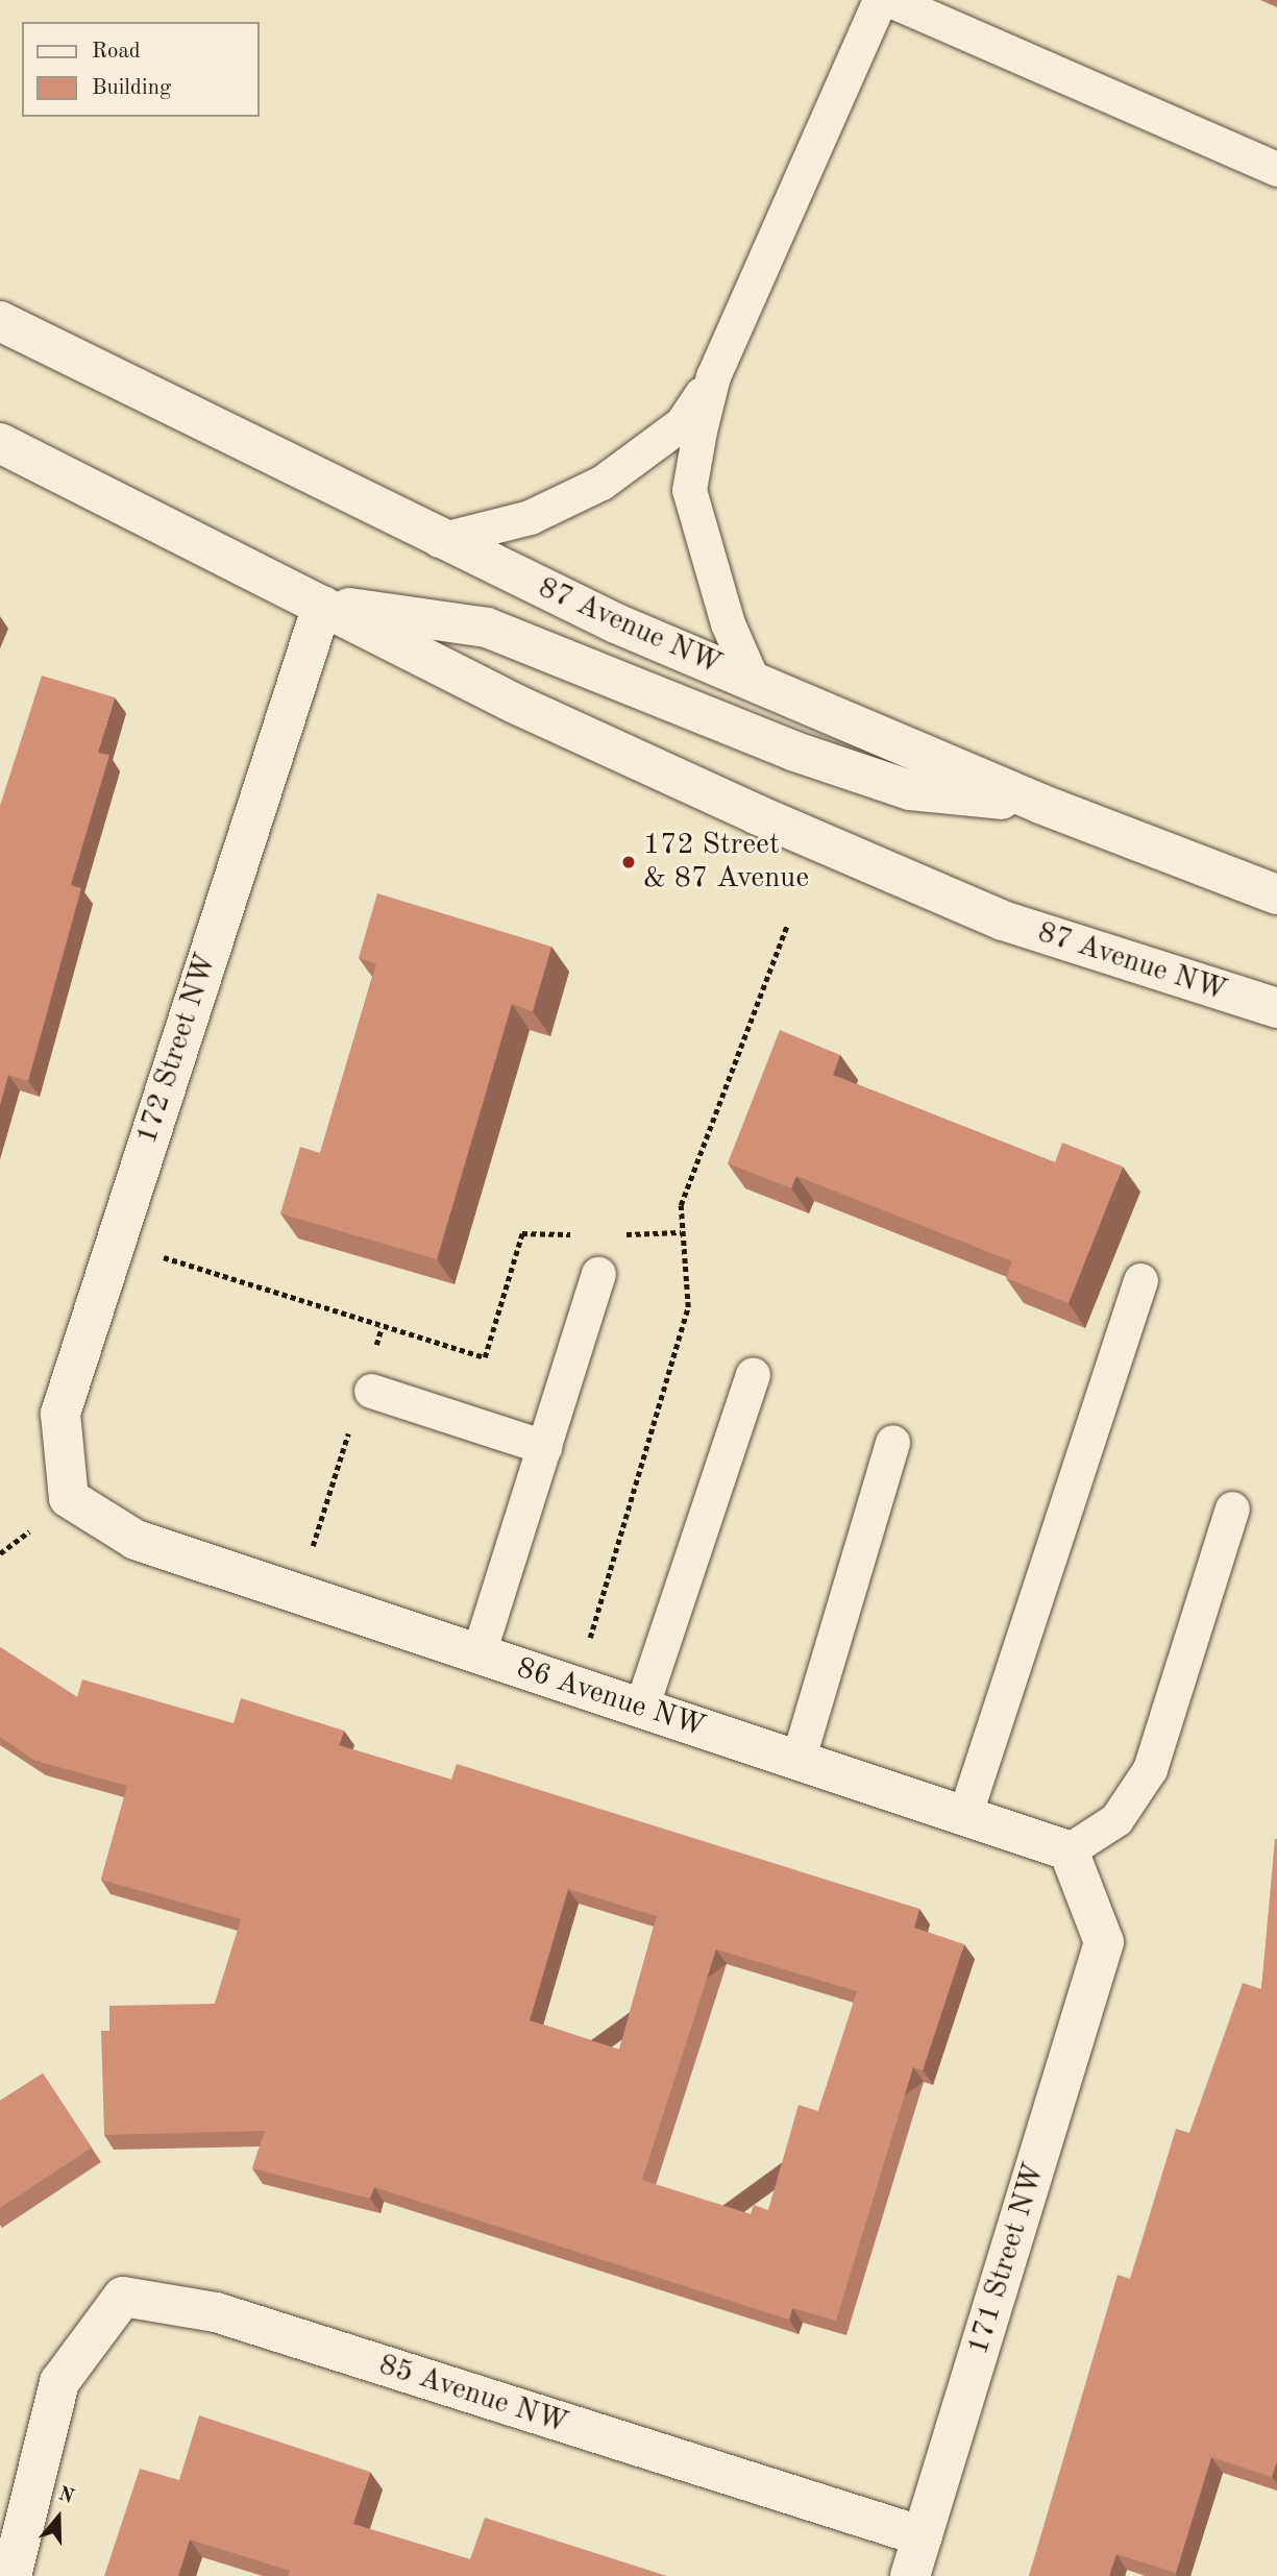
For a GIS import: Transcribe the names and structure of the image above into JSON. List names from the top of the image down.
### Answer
{
  "streets": {
    "street": [
      "87 Avenue NW",
      "172 Street NW",
      "86 Avenue NW",
      "171 Street NW",
      "85 Avenue NW"
    ]
  },
  "crossings": [
    ["87 Avenue NW", "172 Street NW"],
    ["172 Street NW", "86 Avenue NW"],
    ["86 Avenue NW", "171 Street NW"],
    ["171 Street NW", "85 Avenue NW"]
  ],
  "places": ["172 Street & 87 Avenue"],
  "legend": ["Road", "Building"],
  "north": "top"
}
